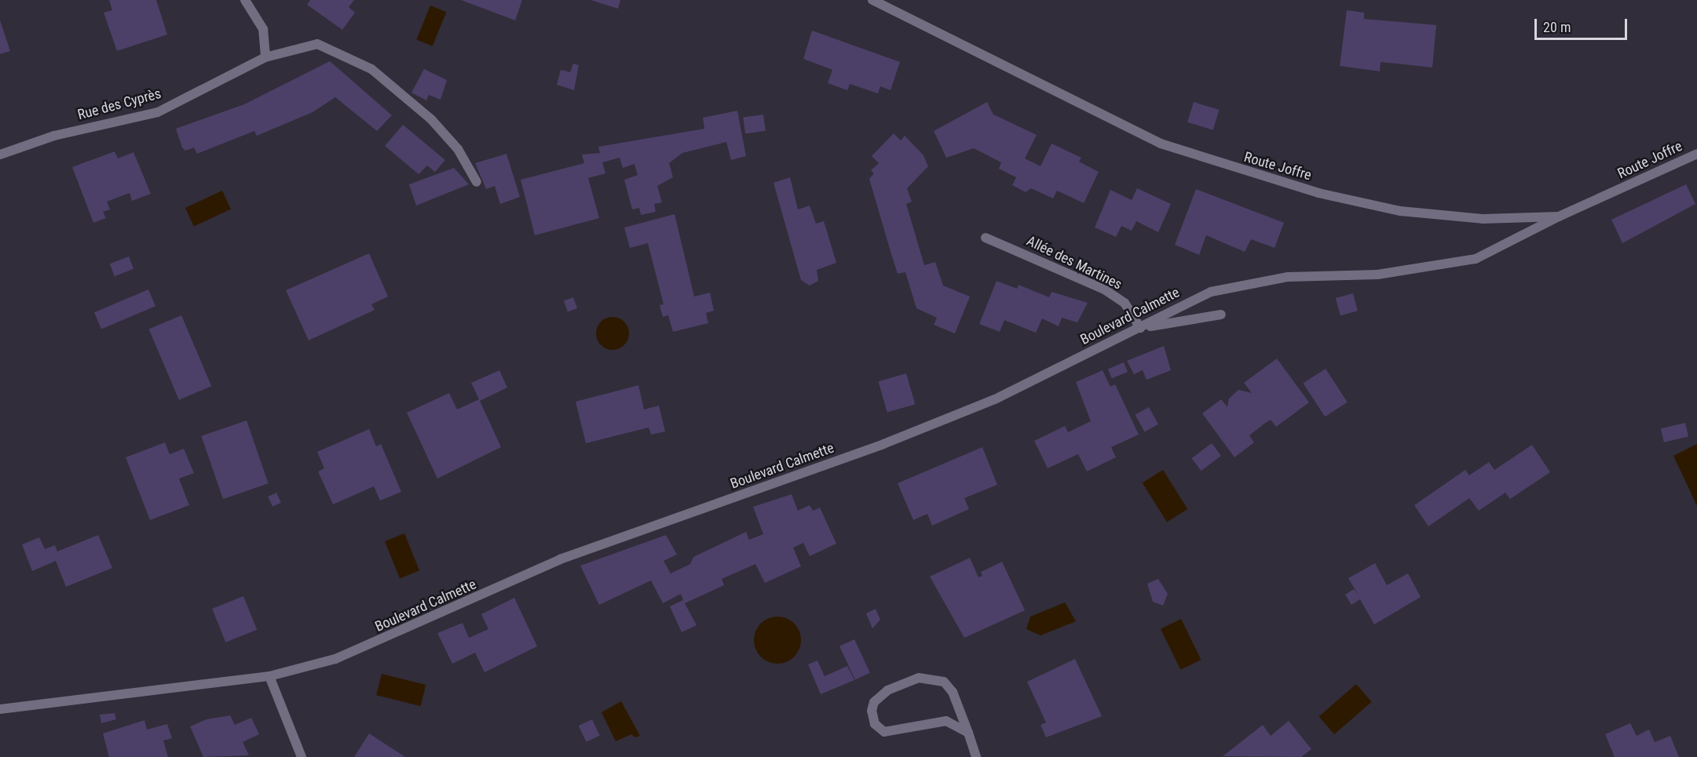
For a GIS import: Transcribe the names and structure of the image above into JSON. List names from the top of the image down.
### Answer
{
  "streets": {
    "street": [
      "Rue des Cyprès",
      "Route Joffre",
      "Allée des Martines",
      "Boulevard Calmette"
    ]
  },
  "crossings": [
    ["Route Joffre", "Boulevard Calmette"],
    ["Allée des Martines", "Boulevard Calmette"]
  ],
  "scale_bar": "20 m"
}
